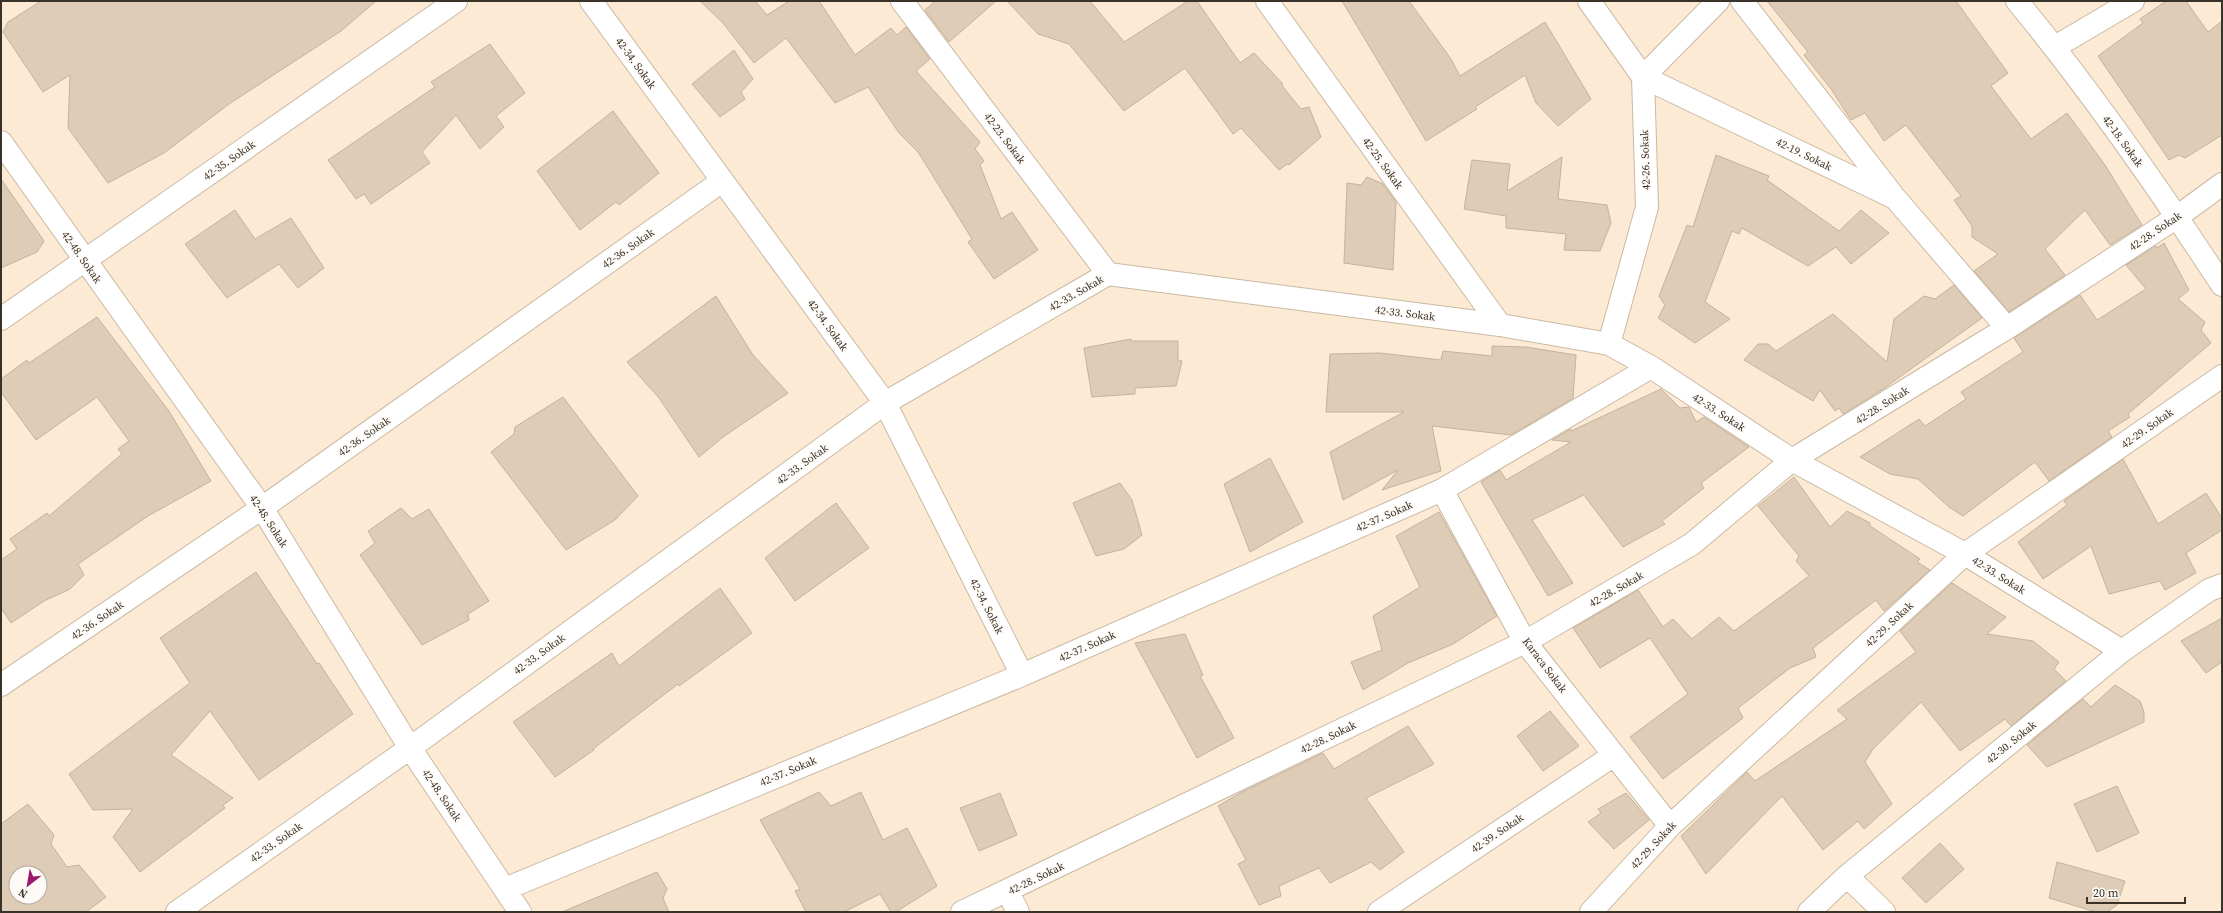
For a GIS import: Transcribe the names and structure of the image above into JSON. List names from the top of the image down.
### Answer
{
  "streets": {
    "street": [
      "42-34. Sokak",
      "42-23. Sokak",
      "42-18. Sokak",
      "42-19. Sokak",
      "42-35. Sokak",
      "42-26. Sokak",
      "42-25. Sokak",
      "42-28. Sokak",
      "42-36. Sokak",
      "42-48. Sokak",
      "42-33. Sokak",
      "42-29. Sokak",
      "42-37. Sokak",
      "Karaca Sokak",
      "42-30. Sokak",
      "42-39. Sokak"
    ]
  },
  "crossings": [
    ["42-34. Sokak", "42-36. Sokak"],
    ["42-34. Sokak", "42-33. Sokak"],
    ["42-34. Sokak", "42-37. Sokak"],
    ["42-23. Sokak", "42-33. Sokak"],
    ["42-18. Sokak", "42-28. Sokak"],
    ["42-19. Sokak", "42-26. Sokak"],
    ["42-19. Sokak", "42-28. Sokak"],
    ["42-35. Sokak", "42-48. Sokak"],
    ["42-26. Sokak", "42-33. Sokak"],
    ["42-25. Sokak", "42-33. Sokak"],
    ["42-28. Sokak", "42-33. Sokak"],
    ["42-28. Sokak", "Karaca Sokak"],
    ["42-36. Sokak", "42-48. Sokak"],
    ["42-48. Sokak", "42-33. Sokak"],
    ["42-48. Sokak", "42-37. Sokak"],
    ["42-33. Sokak", "42-29. Sokak"],
    ["42-33. Sokak", "42-37. Sokak"],
    ["42-33. Sokak", "42-30. Sokak"],
    ["42-29. Sokak", "Karaca Sokak"],
    ["42-37. Sokak", "Karaca Sokak"],
    ["Karaca Sokak", "42-39. Sokak"]
  ],
  "scale_bar": "20 m",
  "north": "bottom left"
}
